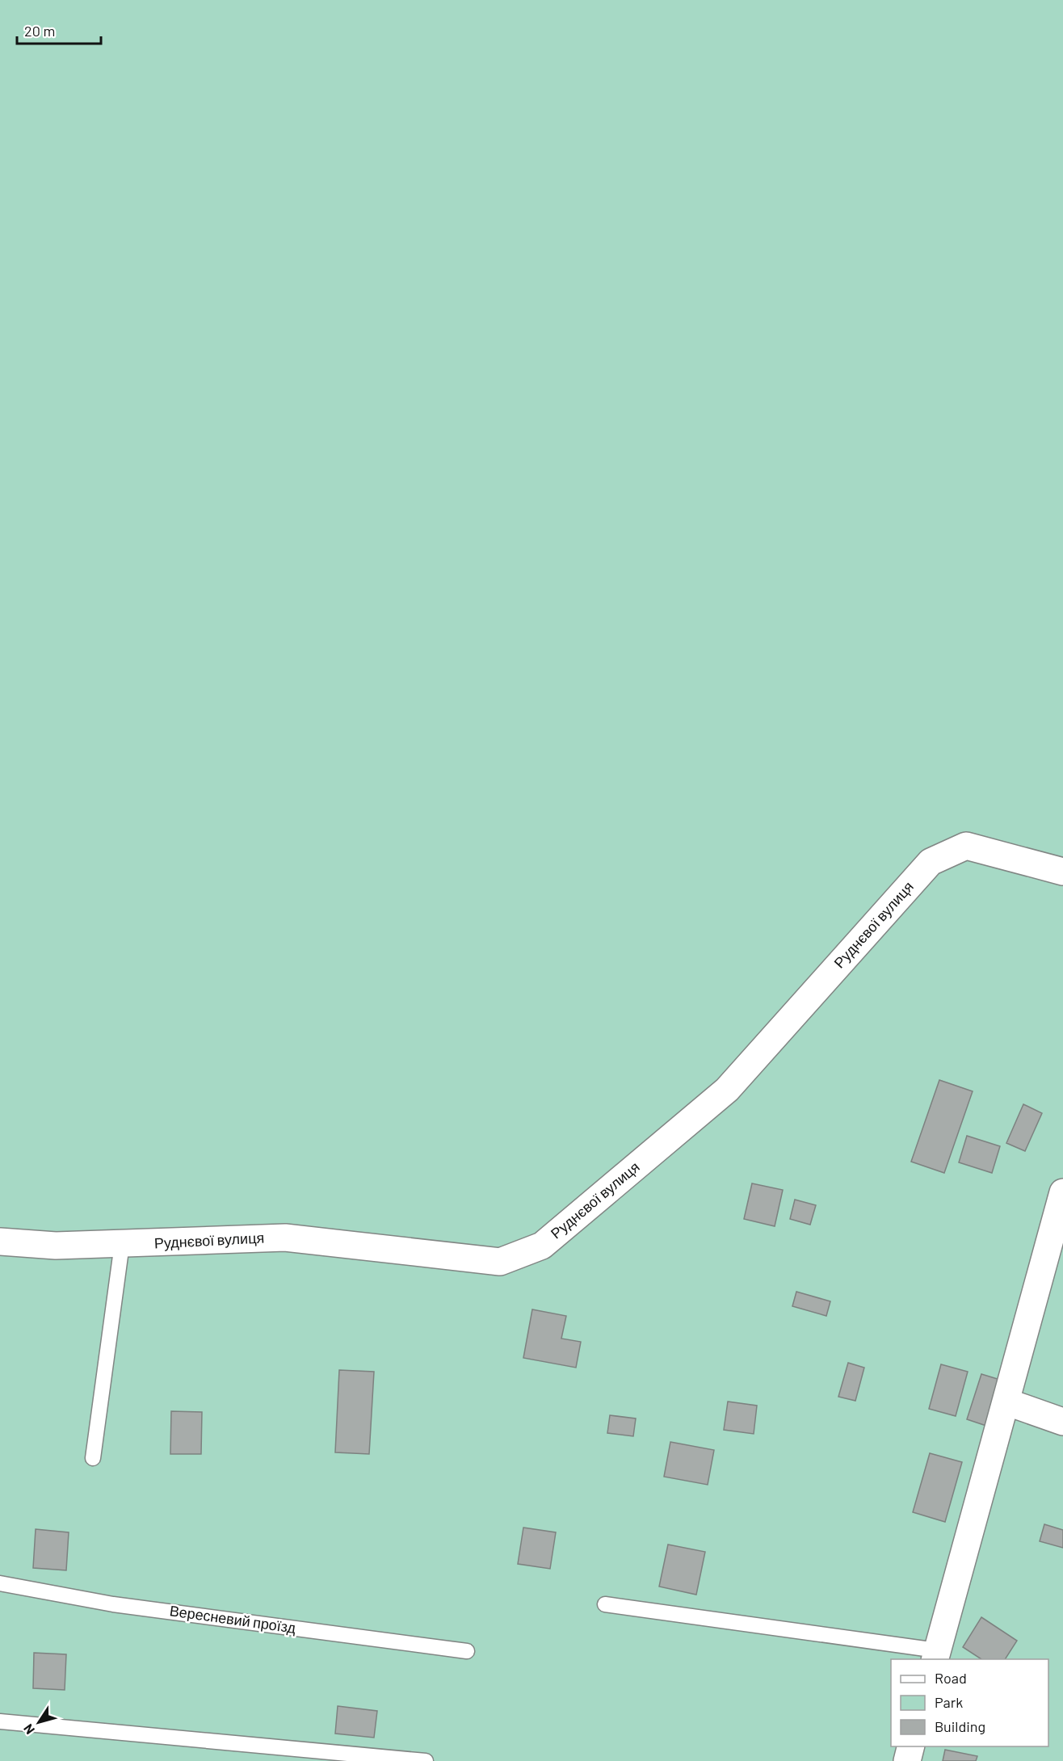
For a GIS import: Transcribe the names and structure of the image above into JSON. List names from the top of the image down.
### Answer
{
  "streets": {
    "street": ["Руднєвої вулиця"],
    "lane": ["Вересневий проїзд"]
  },
  "legend": ["Road", "Park", "Building"],
  "scale_bar": "20 m",
  "north": "bottom left"
}
